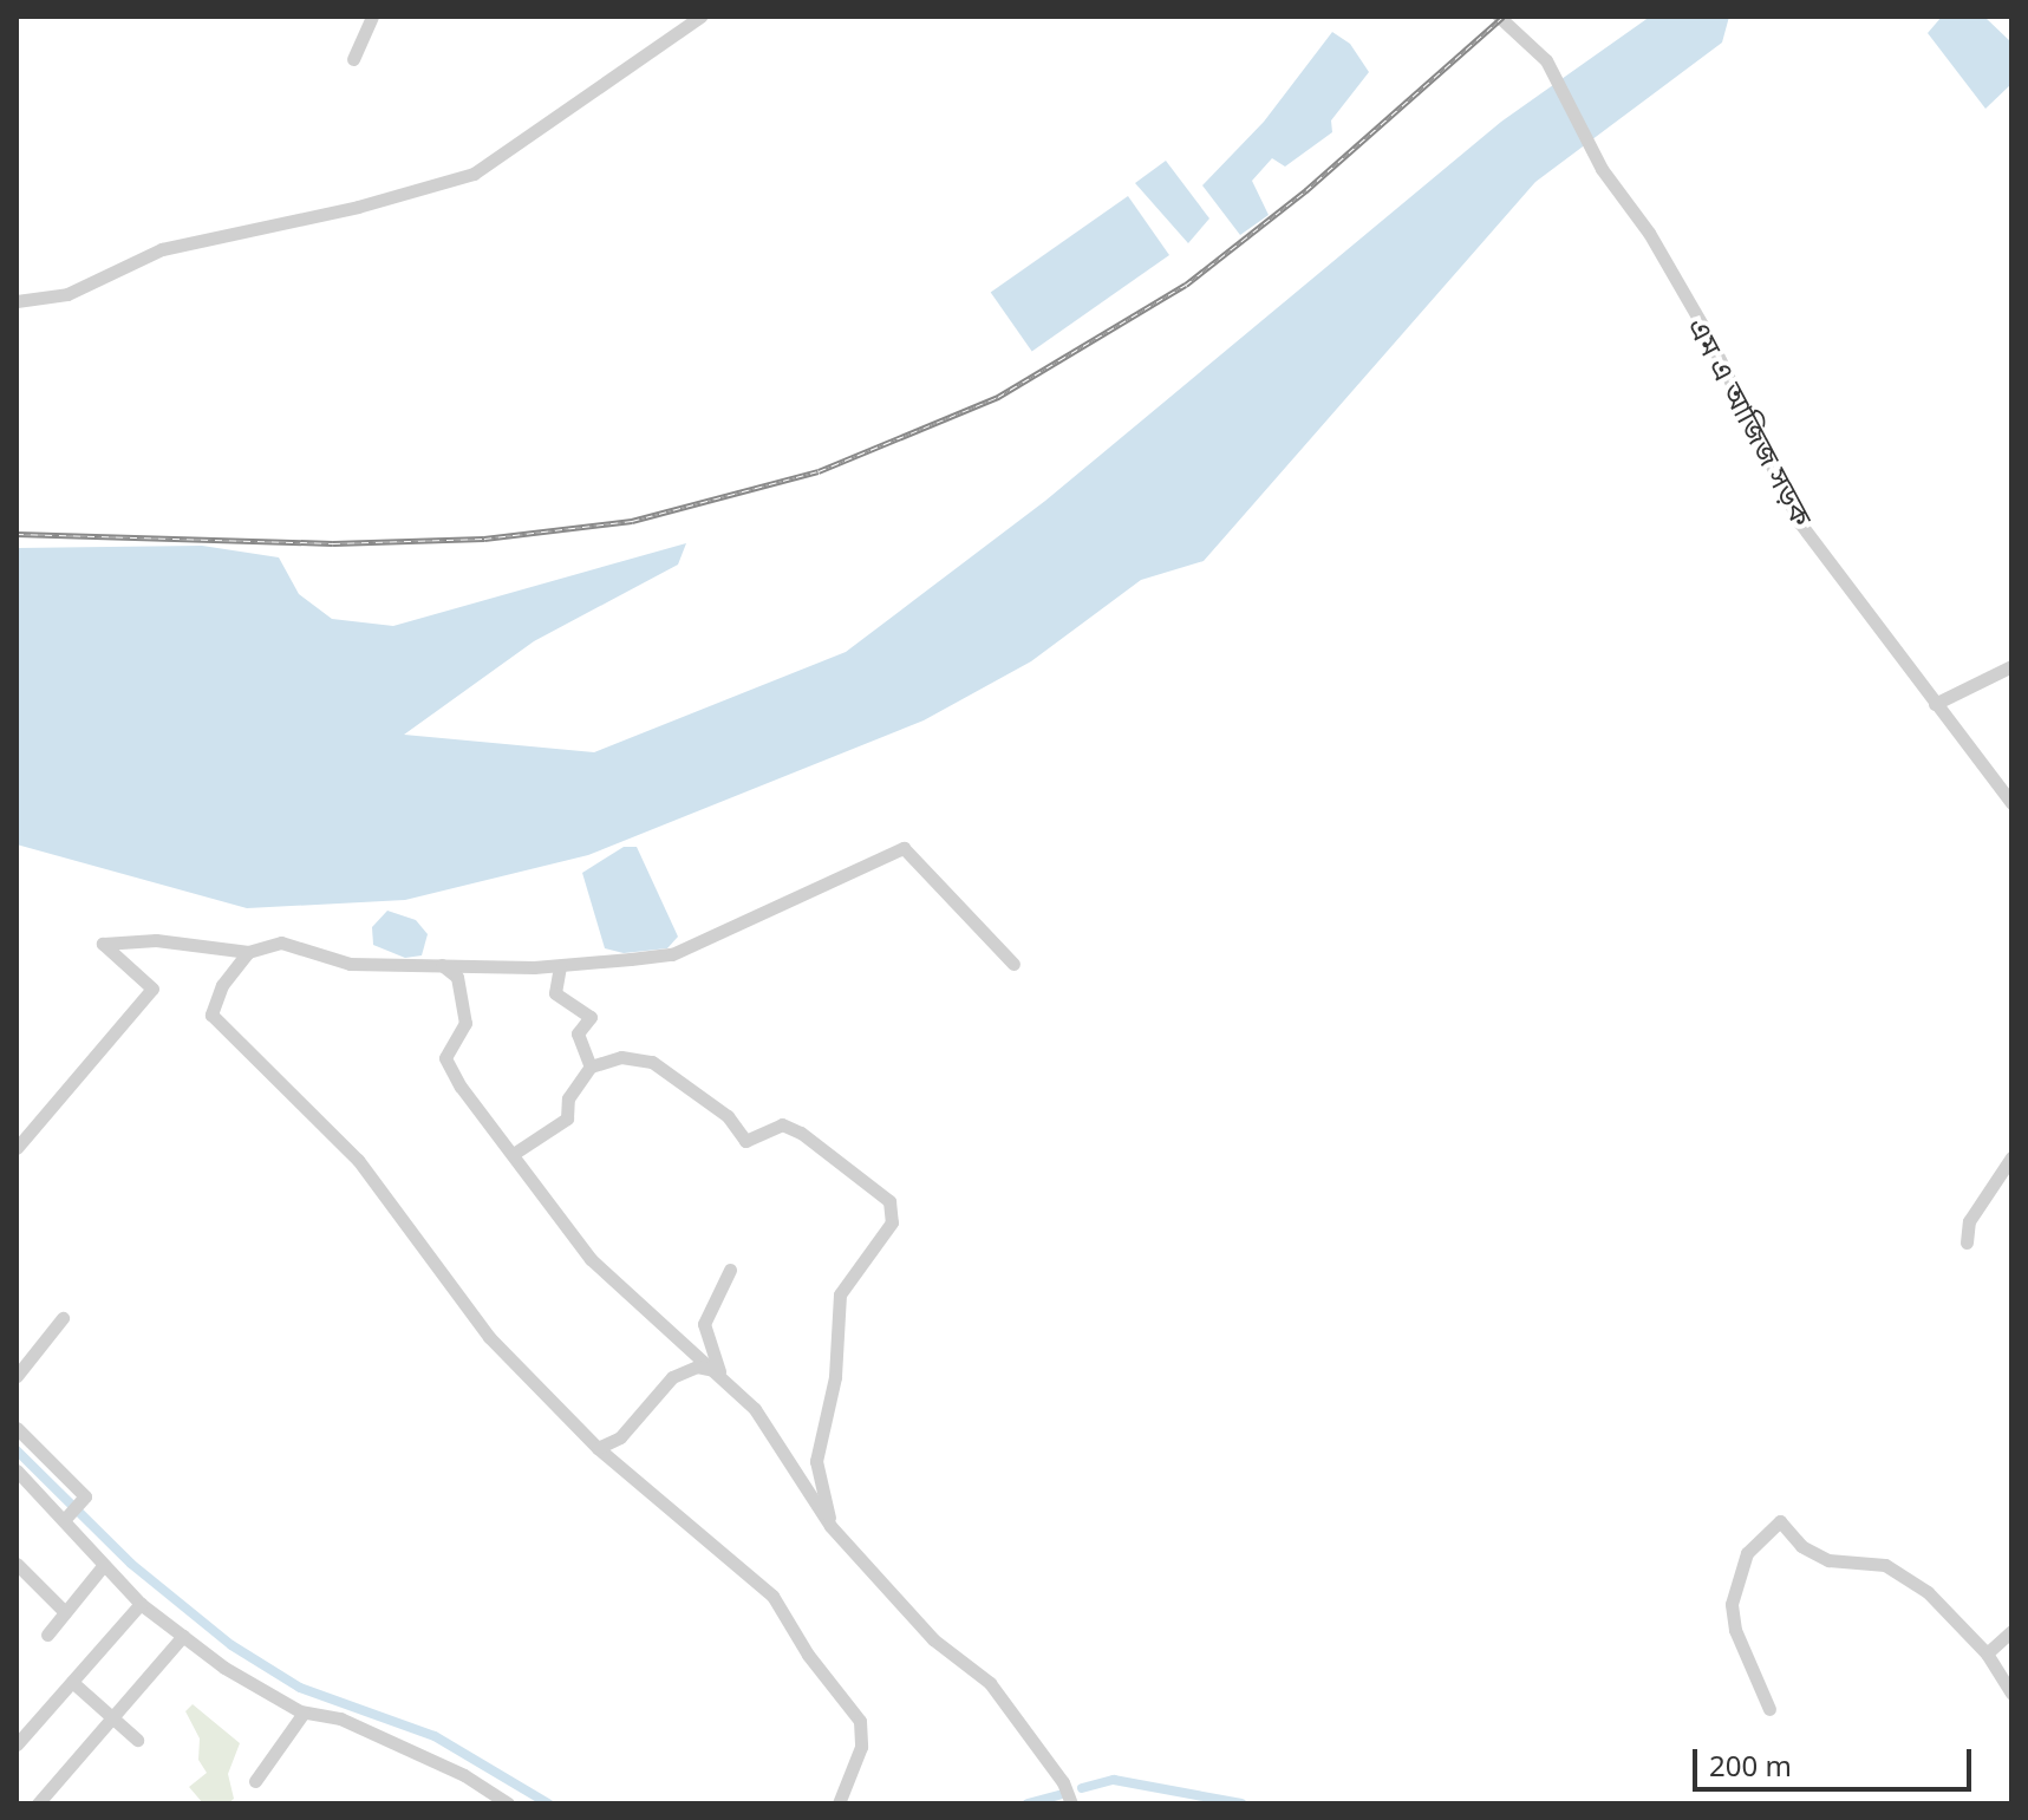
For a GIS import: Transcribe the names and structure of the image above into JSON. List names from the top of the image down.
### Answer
{
  "streets": {
    "street": ["এম এ আজিজ সড়ক"]
  },
  "scale_bar": "200 m"
}
